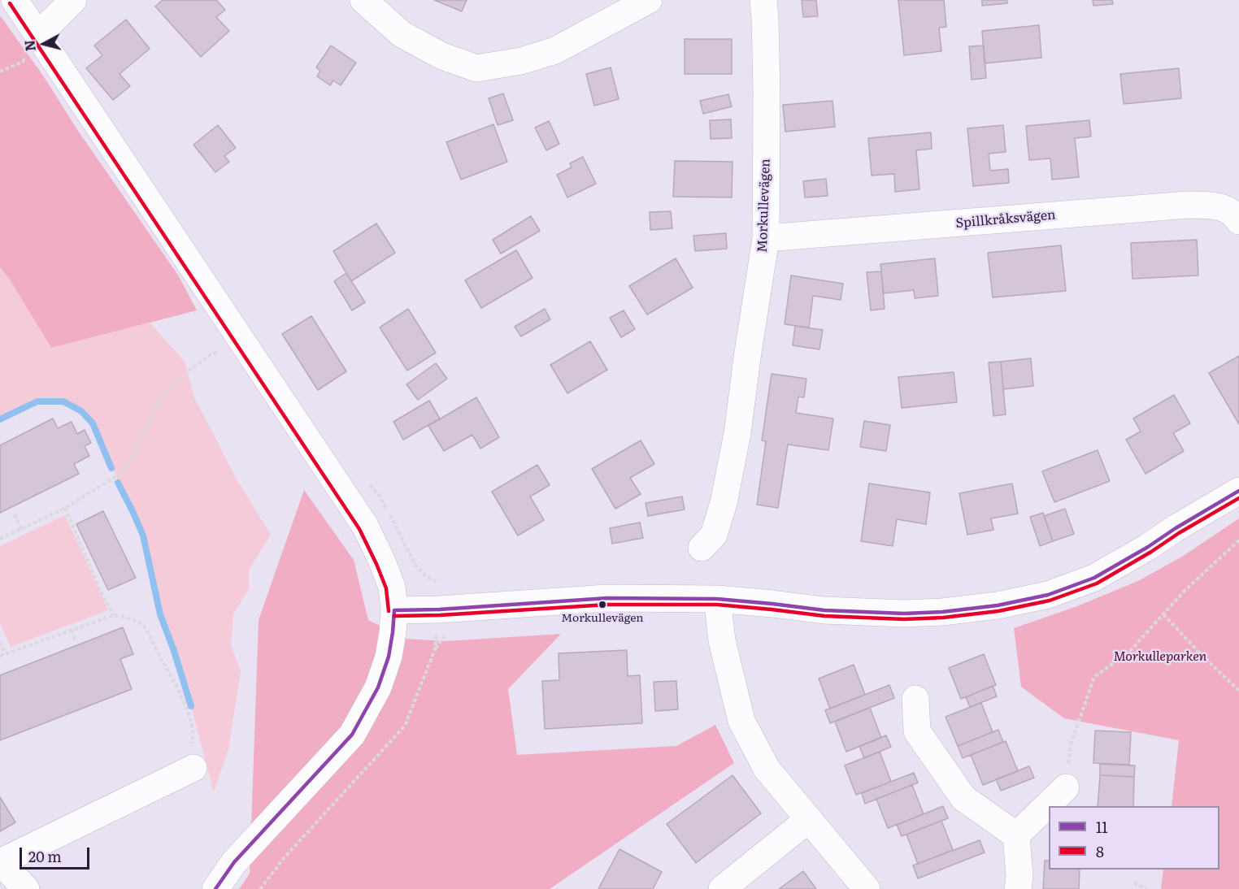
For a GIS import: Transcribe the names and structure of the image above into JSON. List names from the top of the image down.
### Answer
{
  "streets": {
    "street": ["Morkullevägen", "Spillkråksvägen"]
  },
  "crossings": [
    ["Morkullevägen", "Spillkråksvägen"]
  ],
  "parks": ["Morkulleparken"],
  "places": ["Morkullevägen"],
  "lines": ["transit line 8", "transit line 11"],
  "legend": ["11", "8"],
  "scale_bar": "20 m",
  "north": "left"
}
